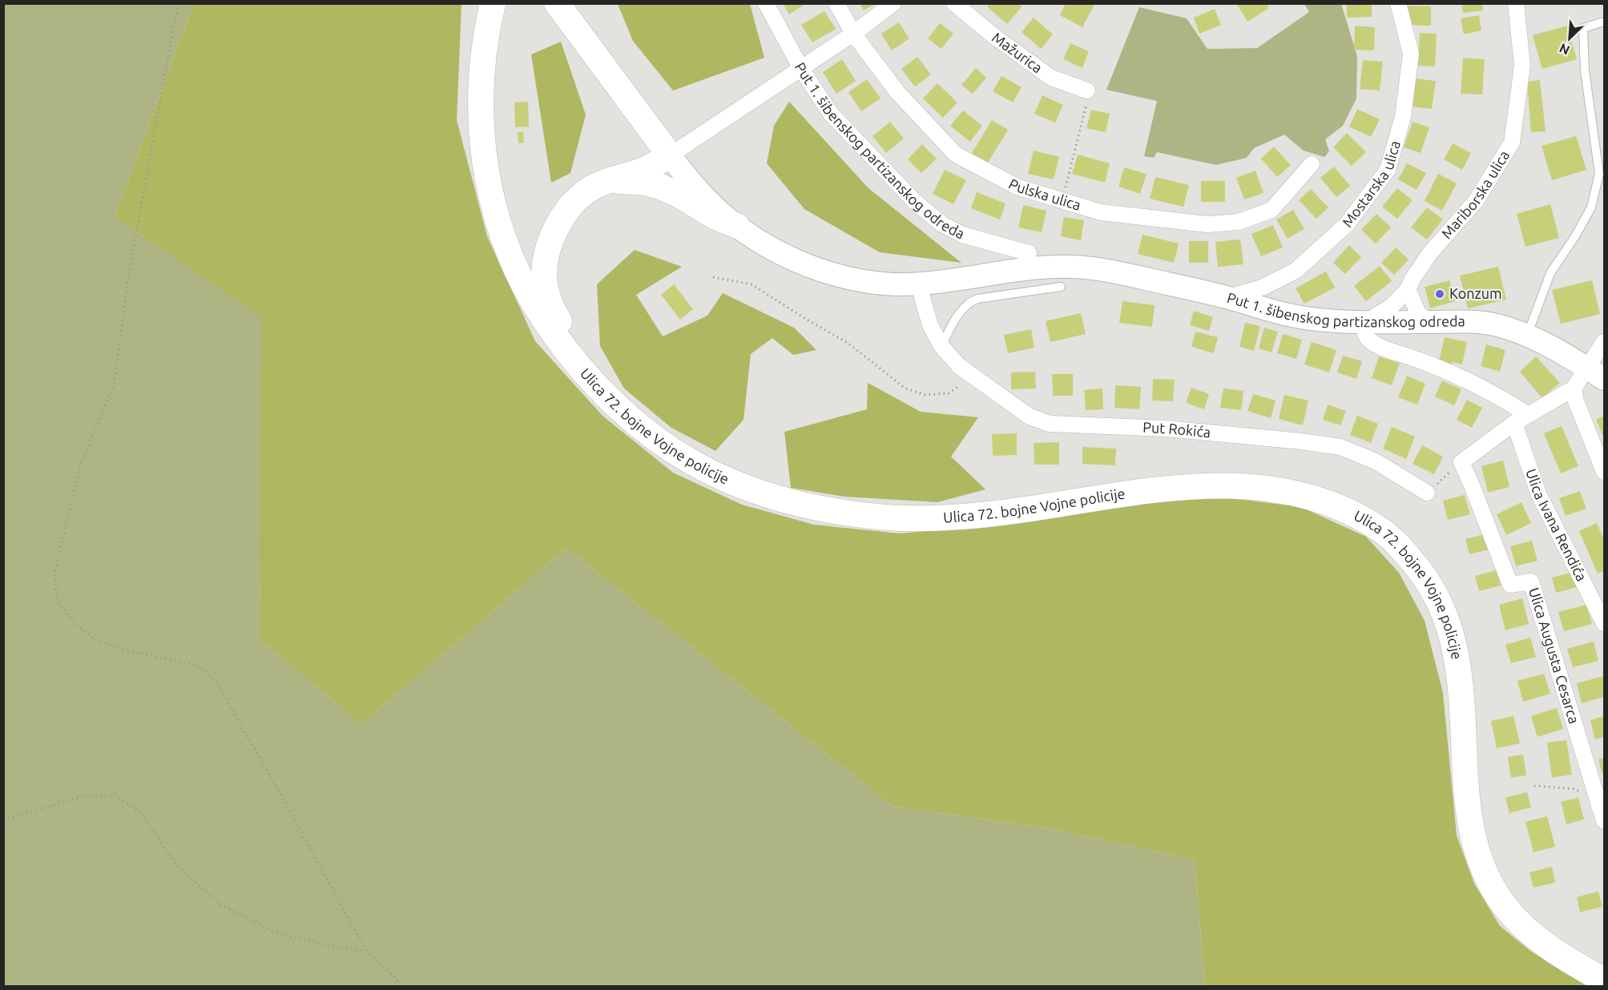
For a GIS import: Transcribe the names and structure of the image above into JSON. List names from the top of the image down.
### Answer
{
  "streets": {
    "main road": ["Ulica 72. bojne Vojne policije"],
    "street": [
      "Mažurica",
      "Put 1. šibenskog partizanskog odreda",
      "Mostarska ulica",
      "Pulska ulica",
      "Mariborska ulica",
      "Put Rokića",
      "Ulica Ivana Rendića",
      "Ulica Augusta Cesarca"
    ]
  },
  "crossings": [
    ["Put 1. šibenskog partizanskog odreda", "Mostarska ulica"],
    ["Put 1. šibenskog partizanskog odreda", "Mariborska ulica"],
    ["Put 1. šibenskog partizanskog odreda", "Put Rokića"]
  ],
  "places": ["Konzum"],
  "north": "bottom left"
}
